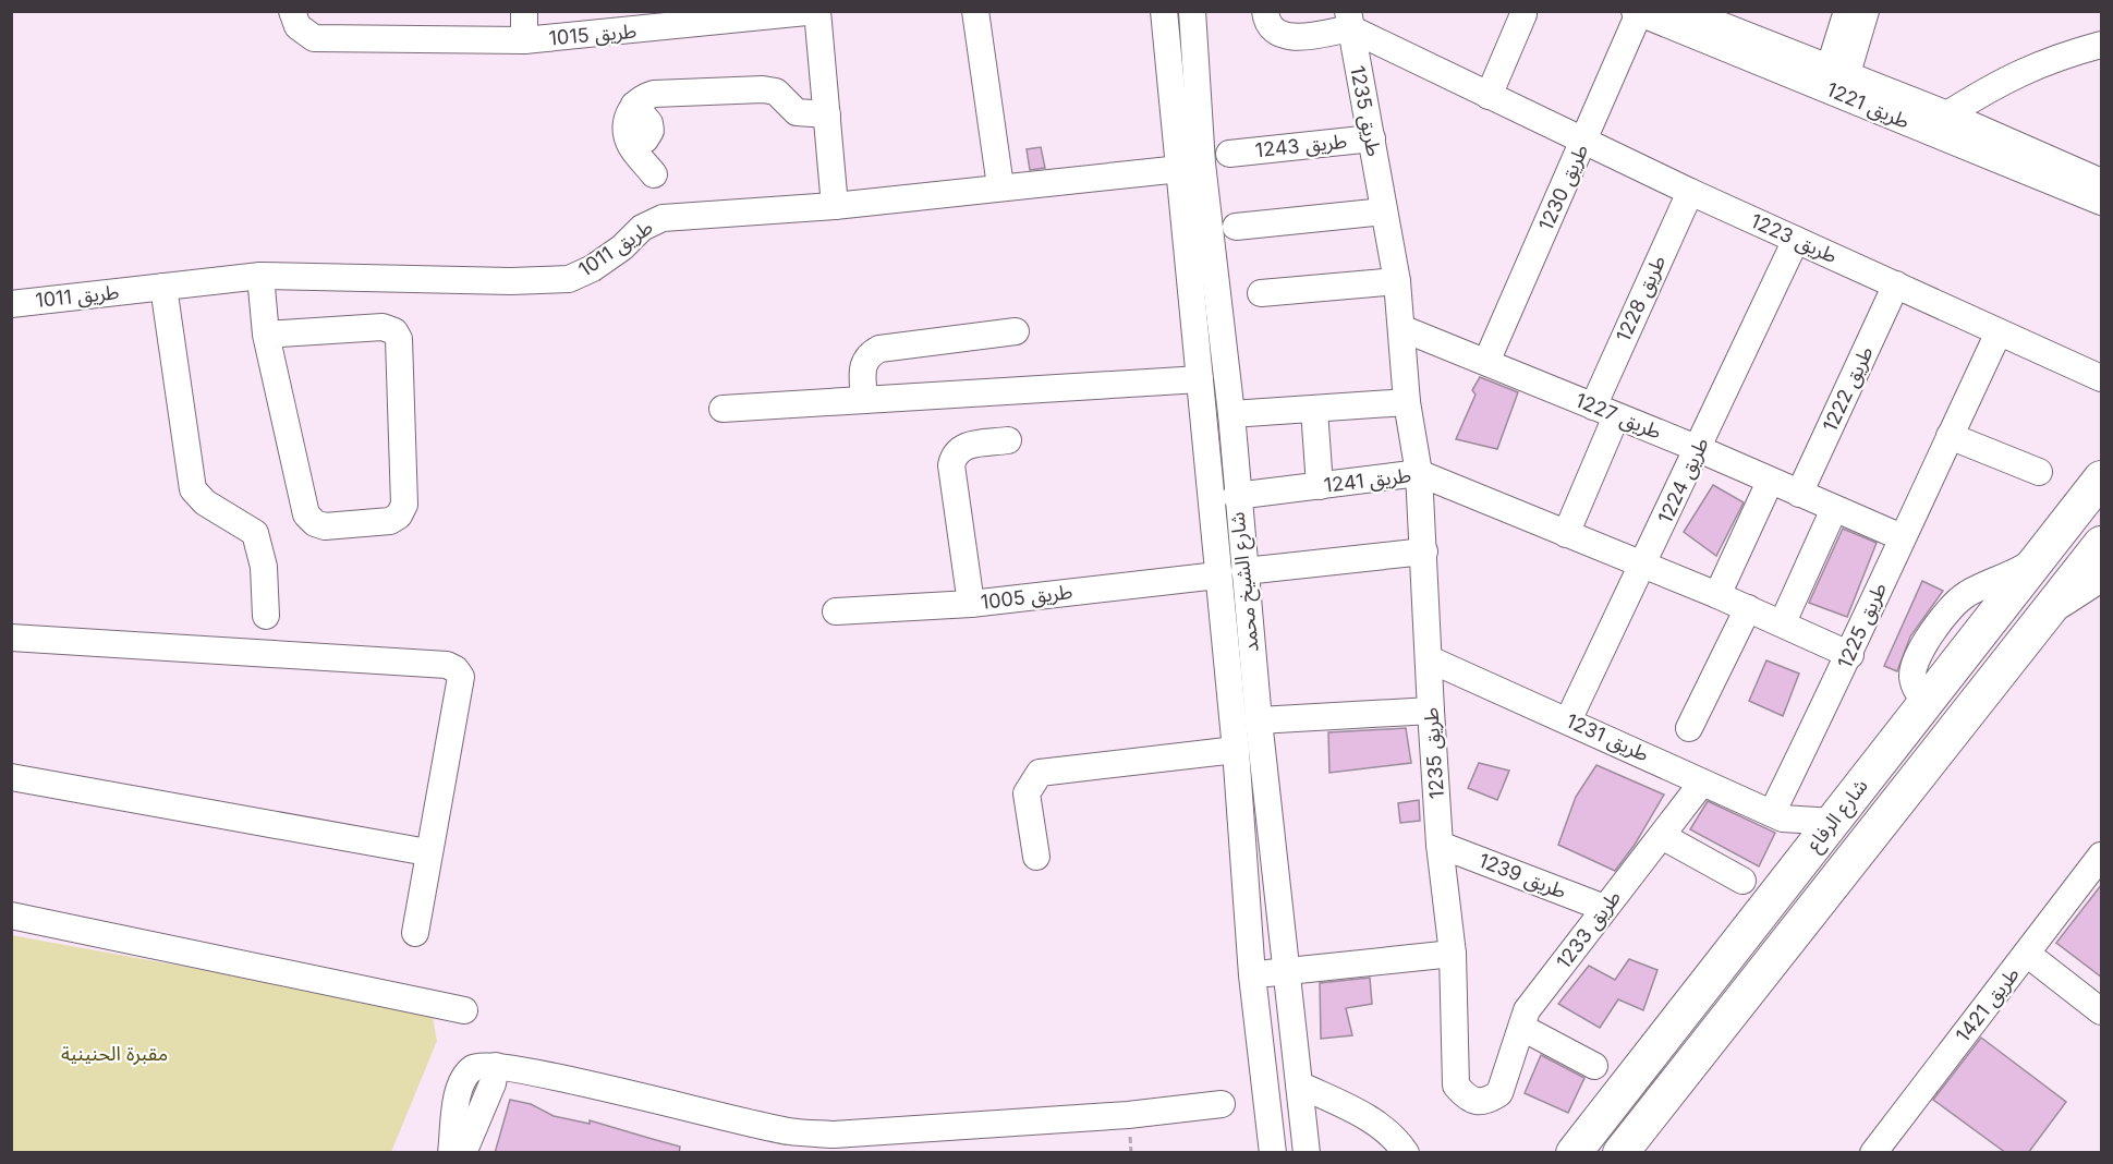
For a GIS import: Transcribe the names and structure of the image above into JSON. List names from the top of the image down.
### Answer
{
  "streets": {
    "main road": ["شارع الرفاع"],
    "street": [
      "طريق 1015",
      "طريق 1221",
      "طريق 1235",
      "طريق 1243",
      "طريق 1230",
      "طريق 1223",
      "طريق 1011",
      "طريق 1228",
      "طريق 1222",
      "طريق 1227",
      "طريق 1241",
      "طريق 1224",
      "شارع الشيخ محمد",
      "طريق 1005",
      "طريق 1225",
      "طريق 1231",
      "طريق 1239",
      "طريق 1233",
      "طريق 1421"
    ]
  },
  "crossings": [
    ["طريق 1015", "طريق 1011"],
    ["طريق 1221", "طريق 1230"],
    ["طريق 1235", "طريق 1243"],
    ["طريق 1235", "طريق 1223"],
    ["طريق 1235", "طريق 1227"],
    ["طريق 1235", "طريق 1241"],
    ["طريق 1235", "طريق 1231"],
    ["طريق 1235", "طريق 1239"],
    ["طريق 1235", "طريق 1233"],
    ["طريق 1230", "طريق 1223"],
    ["طريق 1230", "طريق 1227"],
    ["طريق 1223", "طريق 1228"],
    ["طريق 1223", "طريق 1222"],
    ["طريق 1223", "طريق 1224"],
    ["طريق 1223", "طريق 1225"],
    ["طريق 1011", "شارع الشيخ محمد"],
    ["طريق 1228", "طريق 1227"],
    ["طريق 1222", "طريق 1227"],
    ["طريق 1227", "طريق 1224"],
    ["طريق 1227", "طريق 1225"],
    ["طريق 1241", "طريق 1224"],
    ["طريق 1241", "شارع الشيخ محمد"],
    ["طريق 1241", "طريق 1225"],
    ["طريق 1224", "طريق 1231"],
    ["شارع الشيخ محمد", "طريق 1005"],
    ["طريق 1225", "طريق 1231"],
    ["طريق 1231", "شارع الرفاع"],
    ["طريق 1231", "طريق 1233"],
    ["طريق 1239", "طريق 1233"]
  ],
  "parks": ["مقبرة الحنينية"]
}
